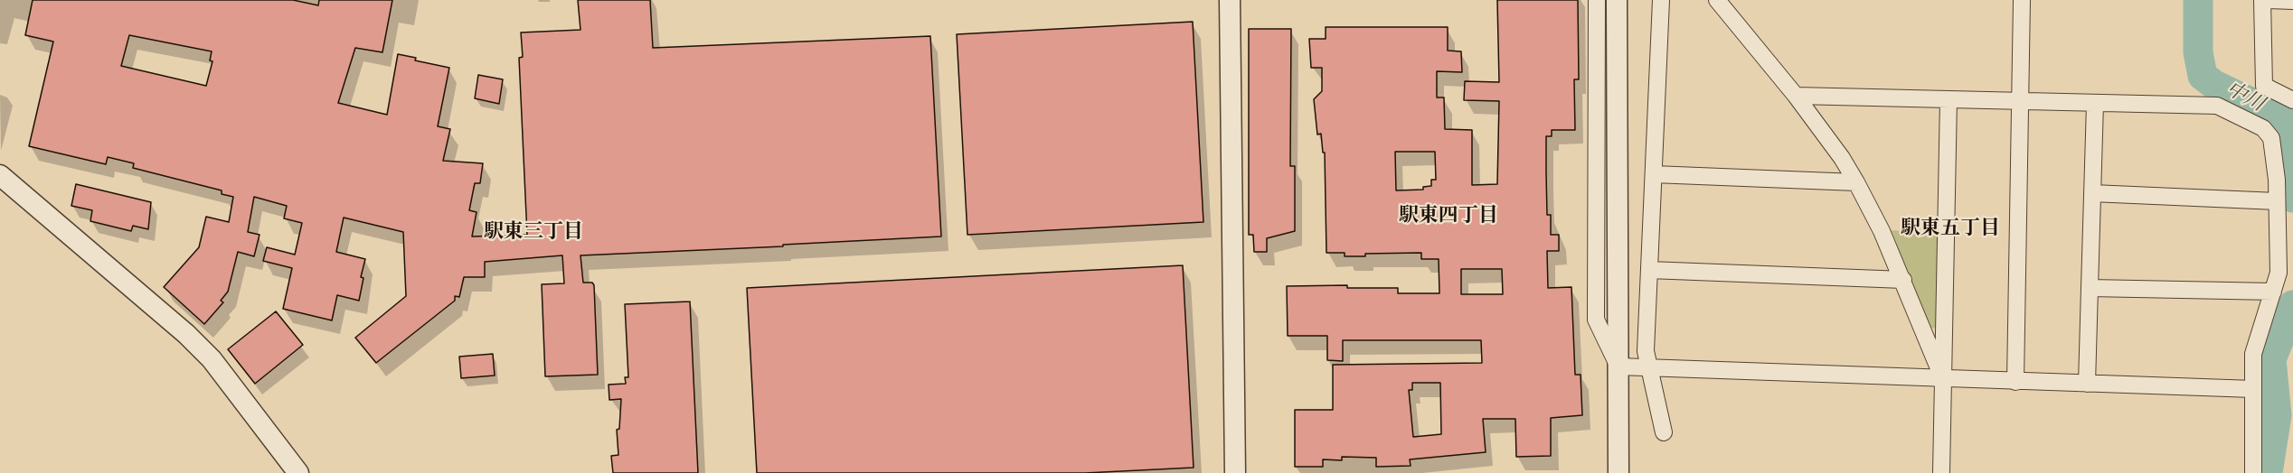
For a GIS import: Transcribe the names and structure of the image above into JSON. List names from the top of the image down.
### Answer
{
  "districts": ["駅東四丁目", "駅東五丁目", "駅東三丁目"],
  "water": ["中川"]
}
